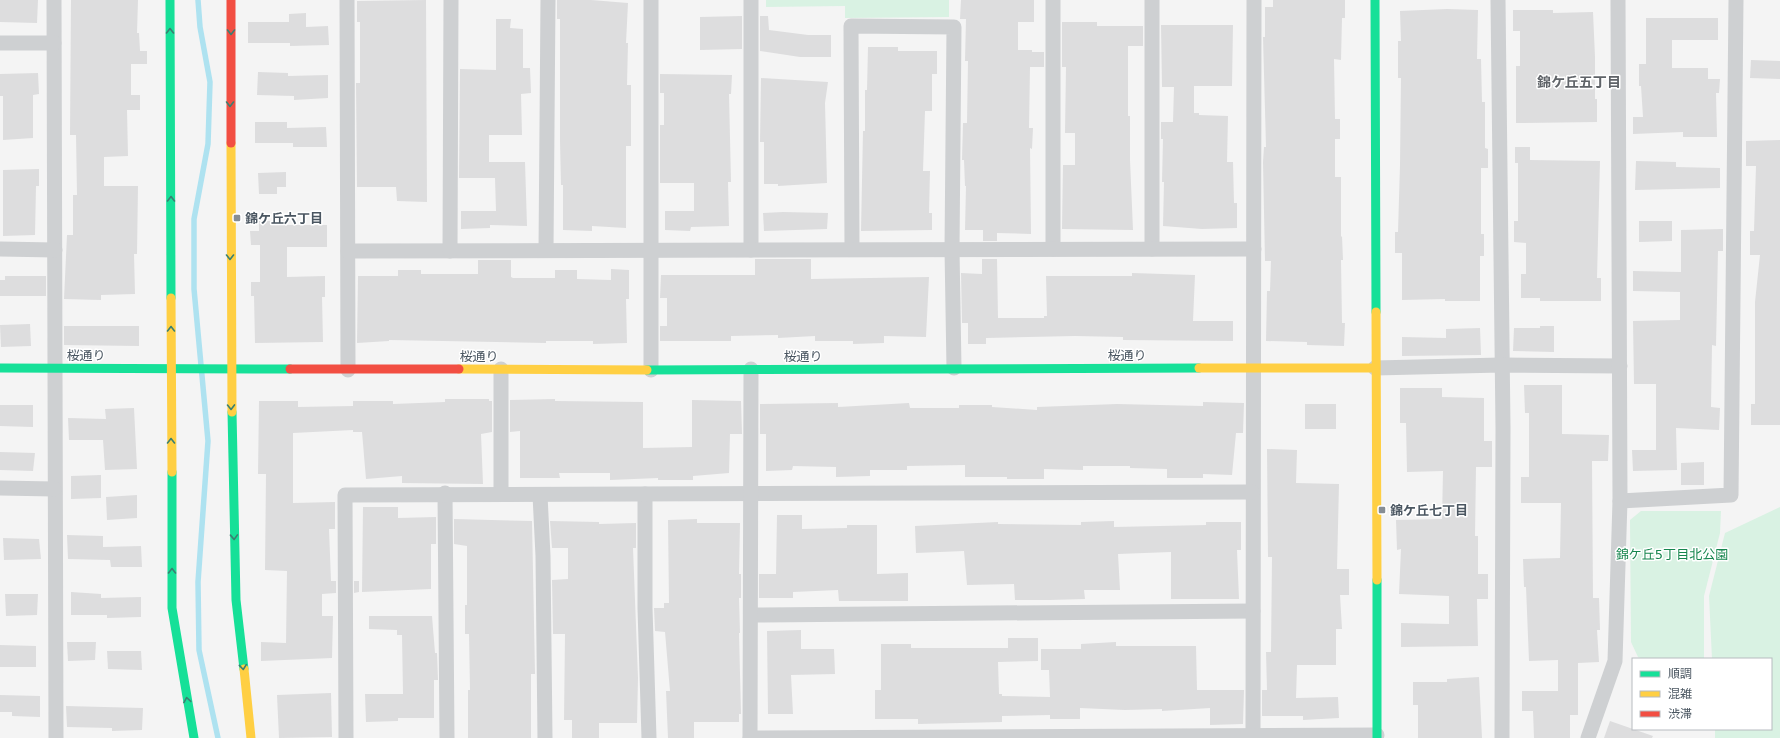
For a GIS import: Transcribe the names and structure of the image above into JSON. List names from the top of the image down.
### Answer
{
  "streets": {
    "street": ["桜通り"]
  },
  "districts": ["錦ケ丘五丁目"],
  "parks": ["錦ケ丘5丁目北公園"],
  "places": {
    "transit": ["錦ケ丘六丁目", "錦ケ丘七丁目"]
  },
  "legend": ["順調", "混雑", "渋滞"]
}
